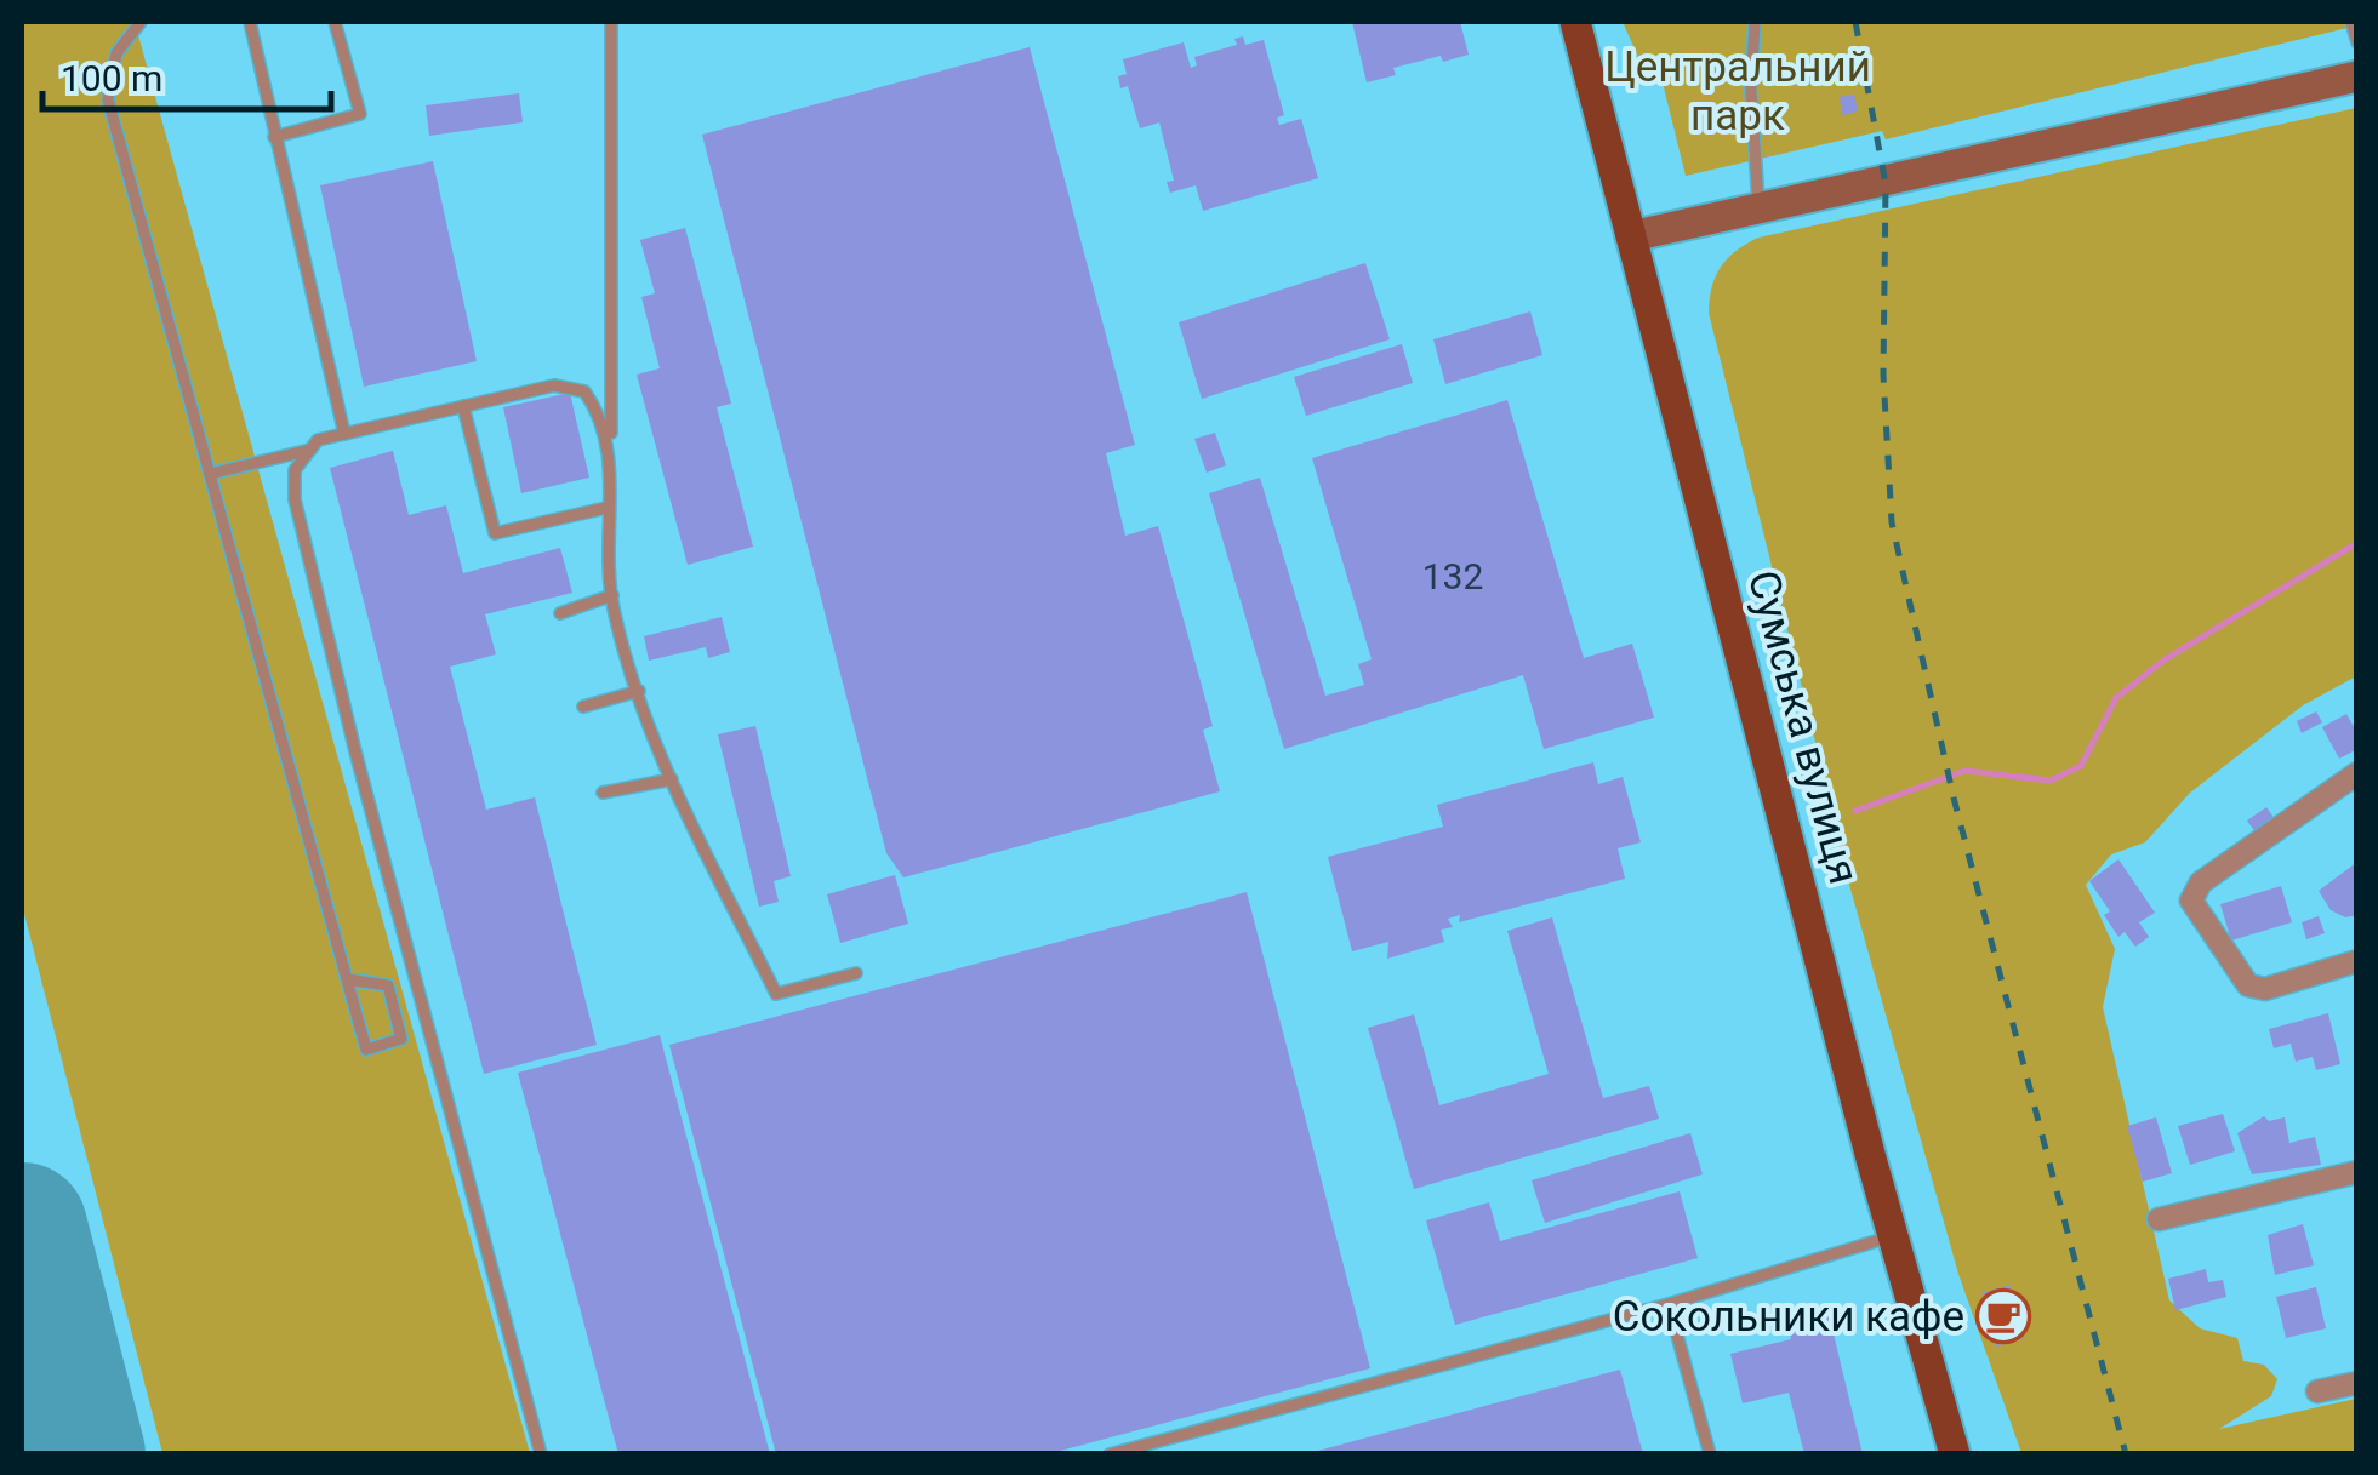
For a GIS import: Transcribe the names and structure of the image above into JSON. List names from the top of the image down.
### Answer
{
  "streets": {
    "main road": ["Сумська вулиця"]
  },
  "parks": ["Центральний парк"],
  "places": {
    "cafe": ["Сокольники кафе"]
  },
  "house_numbers": ["132"],
  "scale_bar": "100 m"
}
